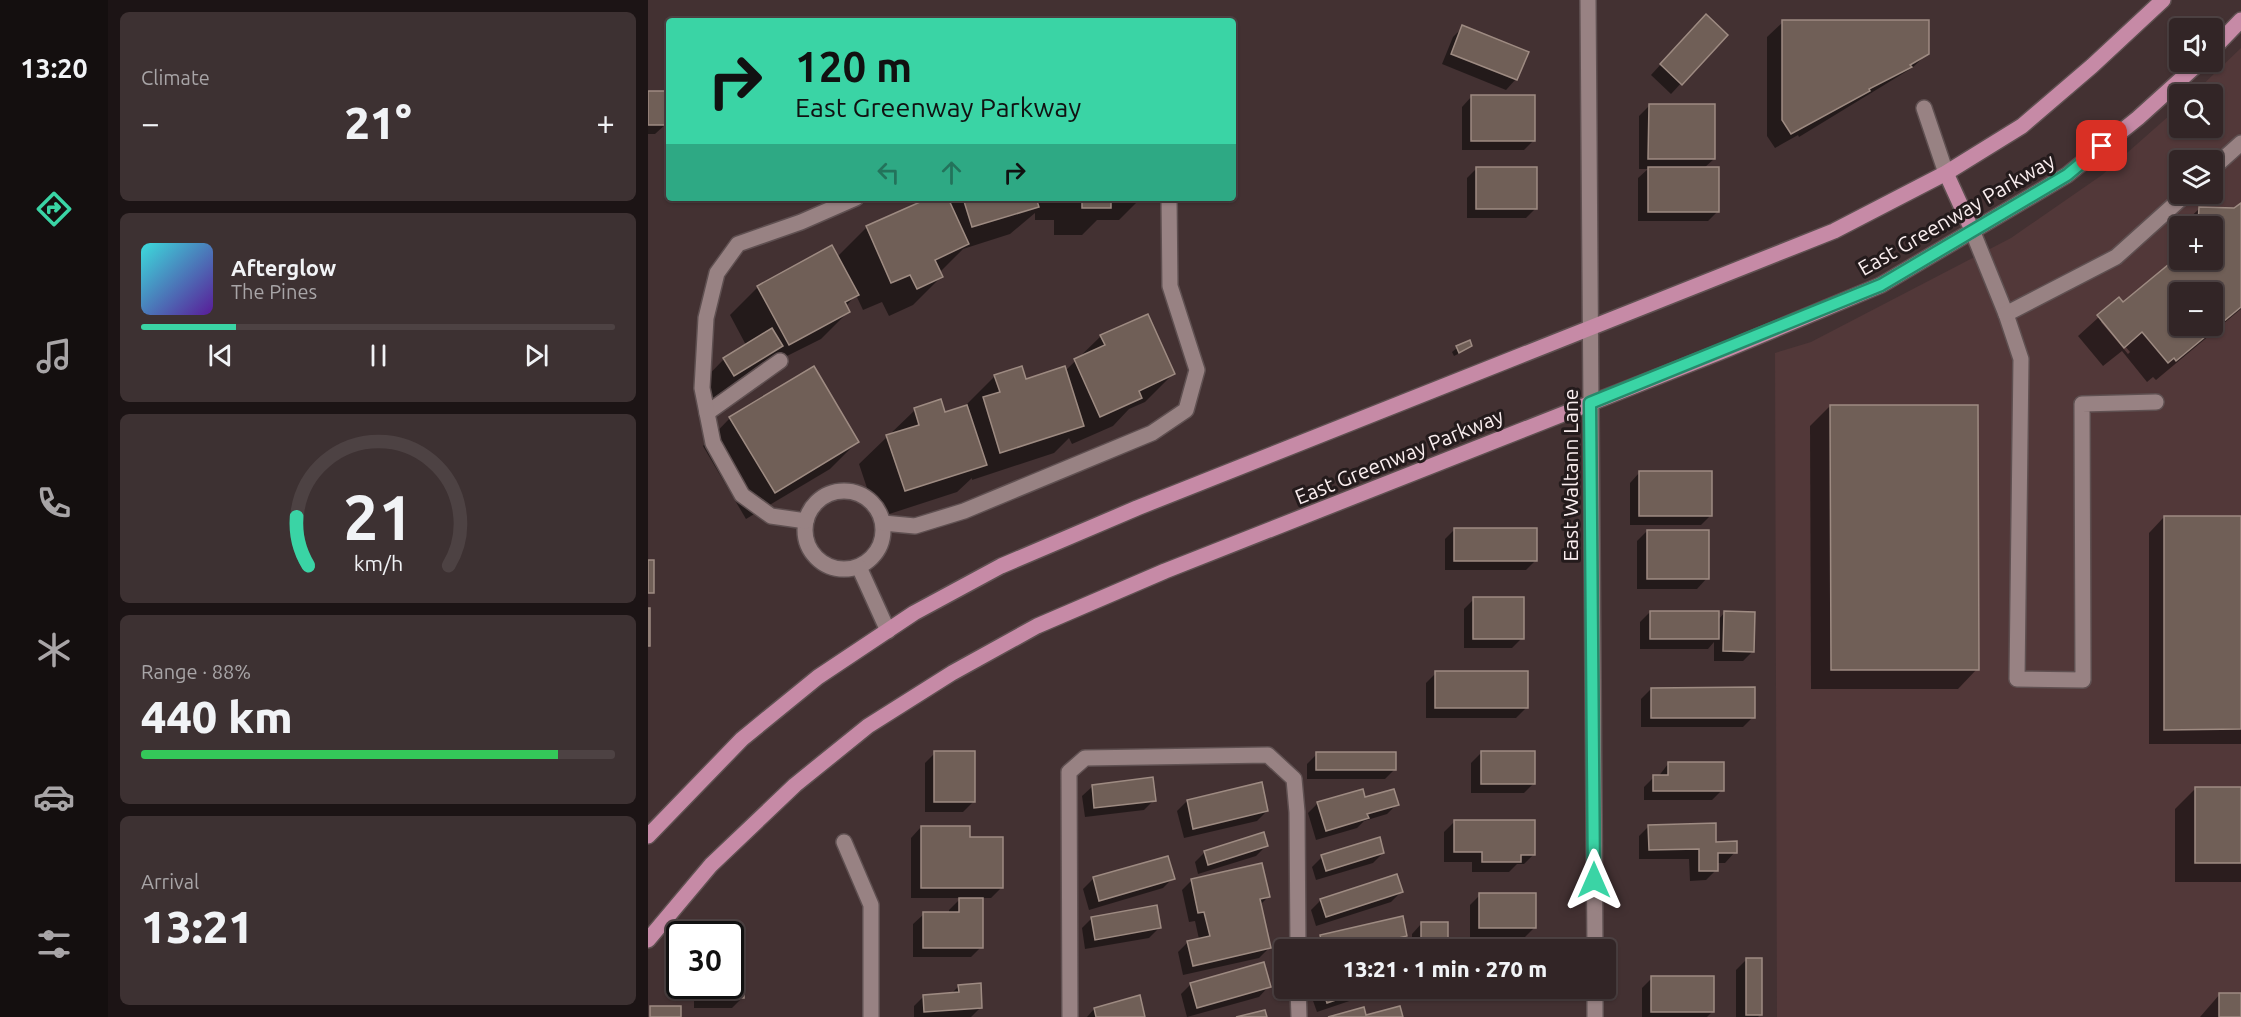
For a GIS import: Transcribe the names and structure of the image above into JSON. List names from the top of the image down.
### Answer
{
  "streets": {
    "main road": ["East Greenway Parkway"],
    "street": ["East Waltann Lane"]
  },
  "crossings": [
    ["East Greenway Parkway", "East Waltann Lane"]
  ],
  "page": {
    "tabs": "13:20",
    "tile": [
      "Climate",
      ["Range · 88%", "440 km"],
      ["Arrival", "13:21"]
    ],
    "map_buttons": ["+", "−"],
    "turn": ["120 m", "East Greenway Parkway"],
    "heat": ["−", "21°", "+"],
    "song": ["Afterglow", "The Pines"],
    "limit": "30",
    "trip": "13:21 · 1 min · 270 m",
    "gauge": ["21", "km/h"]
  }
}
